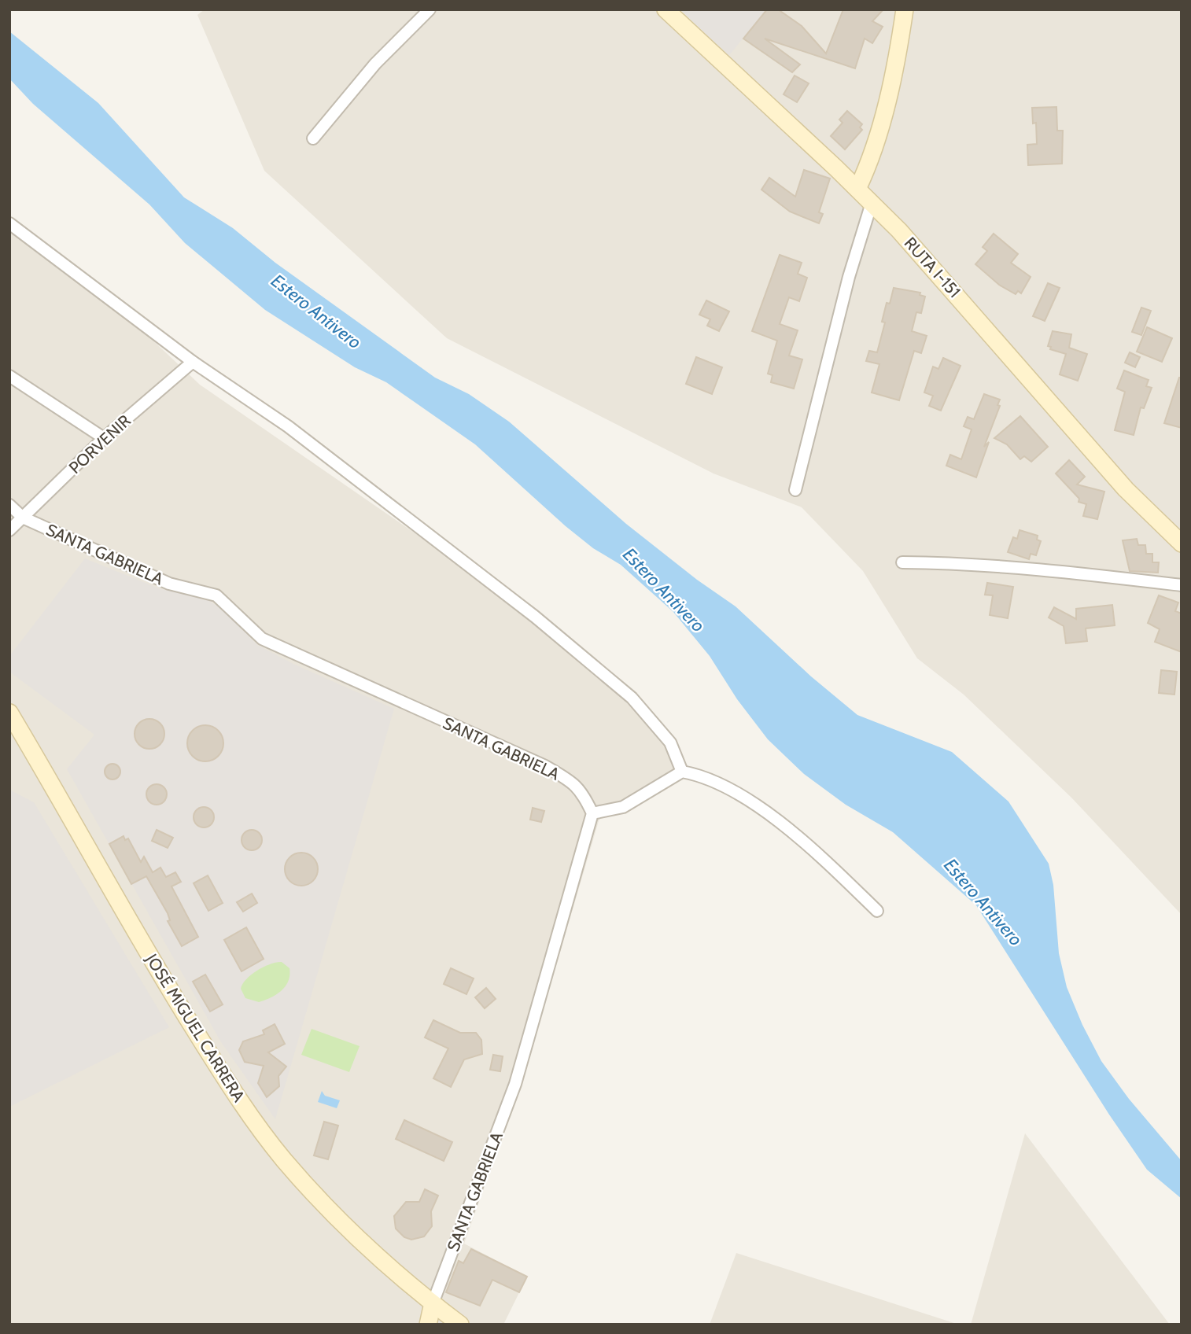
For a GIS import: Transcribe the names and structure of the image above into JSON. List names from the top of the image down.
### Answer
{
  "streets": {
    "street": [
      "RUTA I-151",
      "PORVENIR",
      "SANTA GABRIELA",
      "JOSÉ MIGUEL CARRERA"
    ]
  },
  "crossings": [
    ["PORVENIR", "SANTA GABRIELA"],
    ["SANTA GABRIELA", "JOSÉ MIGUEL CARRERA"]
  ],
  "water": ["Estero Antivero"]
}
